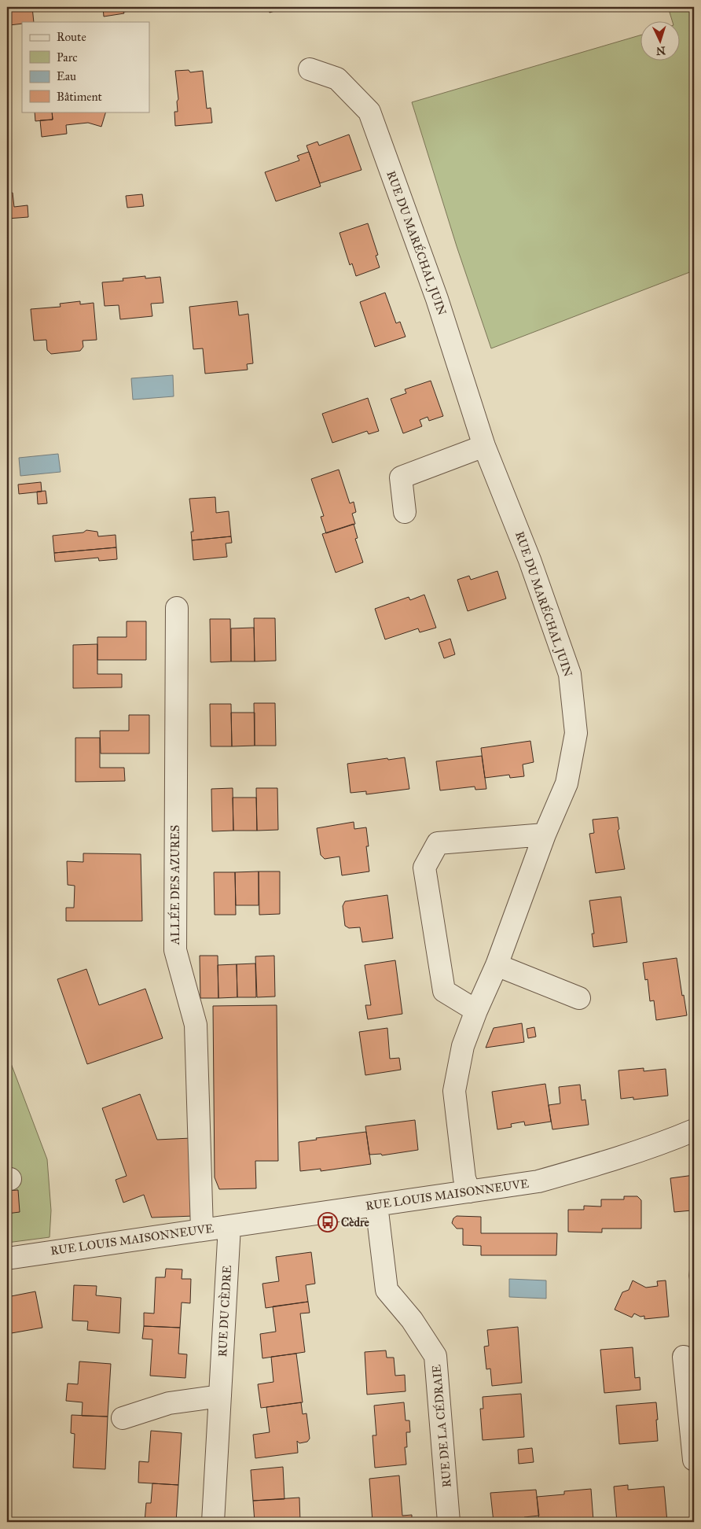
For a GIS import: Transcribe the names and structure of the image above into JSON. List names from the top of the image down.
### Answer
{
  "streets": {
    "street": [
      "RUE DU MARÉCHAL JUIN",
      "ALLÉE DES AZURES",
      "RUE LOUIS MAISONNEUVE",
      "RUE DU CÈDRE",
      "RUE DE LA CÉDRAIE"
    ]
  },
  "crossings": [
    ["RUE DU MARÉCHAL JUIN", "RUE LOUIS MAISONNEUVE"],
    ["ALLÉE DES AZURES", "RUE LOUIS MAISONNEUVE"],
    ["RUE LOUIS MAISONNEUVE", "RUE DU CÈDRE"],
    ["RUE LOUIS MAISONNEUVE", "RUE DE LA CÉDRAIE"]
  ],
  "places": {
    "bus stop": ["Cèdre"]
  },
  "legend": [
    "Route",
    "Parc",
    "Eau",
    "Bâtiment"
  ],
  "north": "bottom"
}
